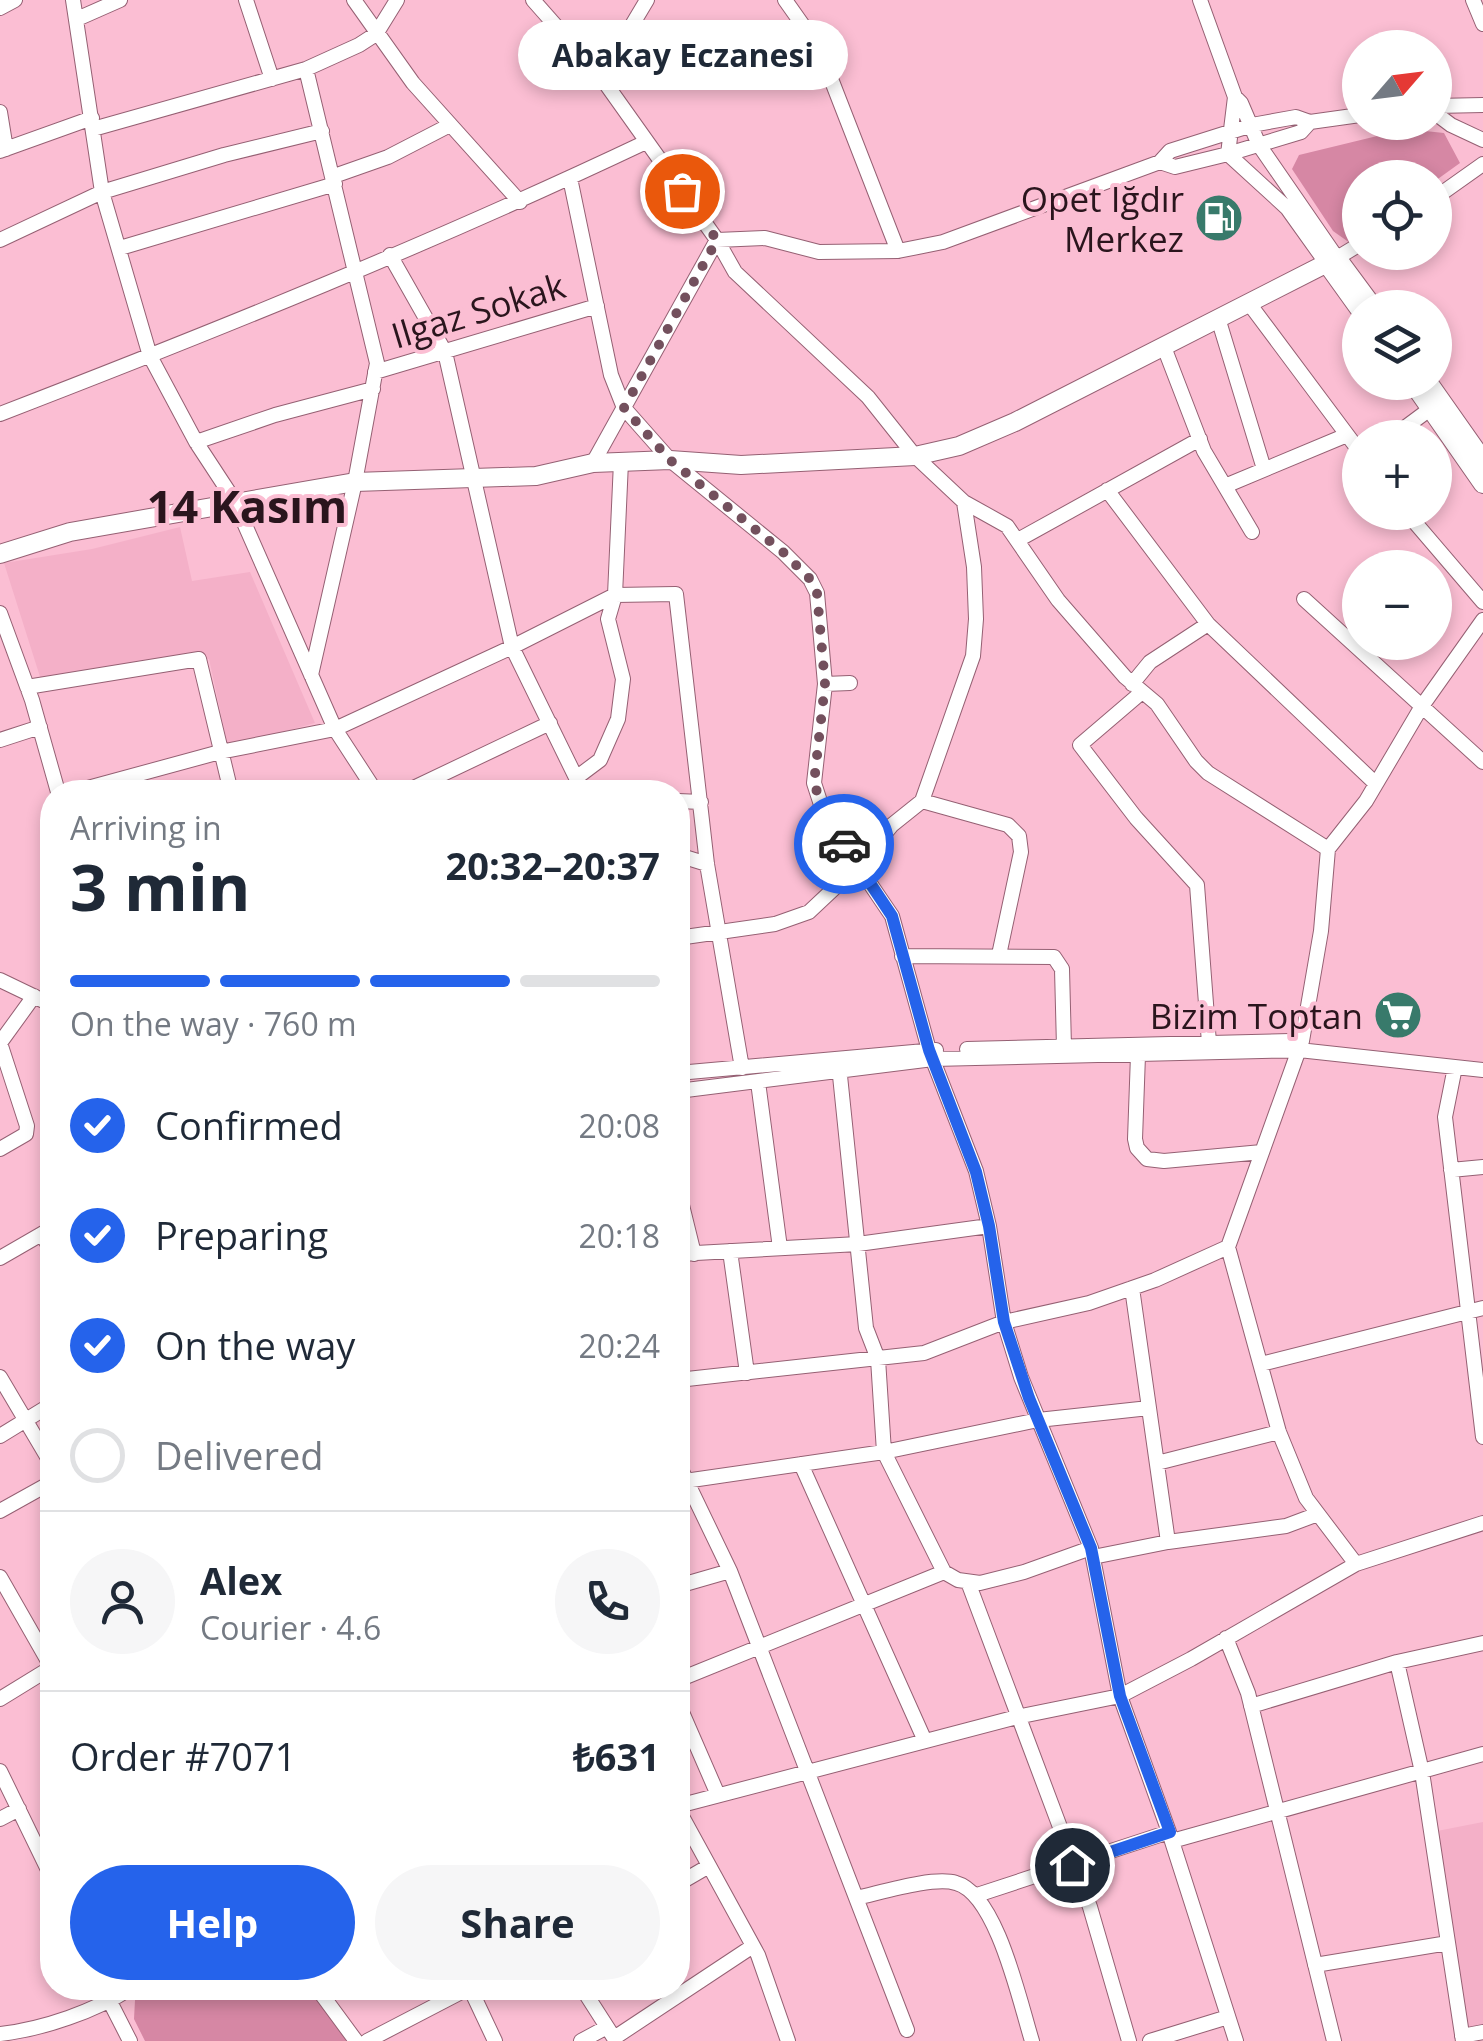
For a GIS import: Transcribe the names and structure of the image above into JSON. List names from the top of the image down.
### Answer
{
  "streets": {
    "street": ["Ilgaz Sokak"]
  },
  "districts": ["14 Kasım"],
  "places": {
    "other": ["Abakay Eczanesi"],
    "fuel station": ["Opet Iğdır Merkez"],
    "supermarket": ["Bizim Toptan"]
  },
  "north": "top right",
  "page": {
    "bubble": "Abakay Eczanesi",
    "map_buttons": ["+", "−"],
    "heading": ["3 min", "Arriving in", "20:32–20:37"],
    "panel": [
      "Alex",
      "Courier · 4.6",
      "Order #7071",
      "₺631"
    ],
    "bar": "On the way · 760 m",
    "list": [
      ["Confirmed", "20:08"],
      ["Preparing", "20:18"],
      ["On the way", "20:24"],
      "Delivered"
    ],
    "buttons": ["Help", "Share"]
  }
}
